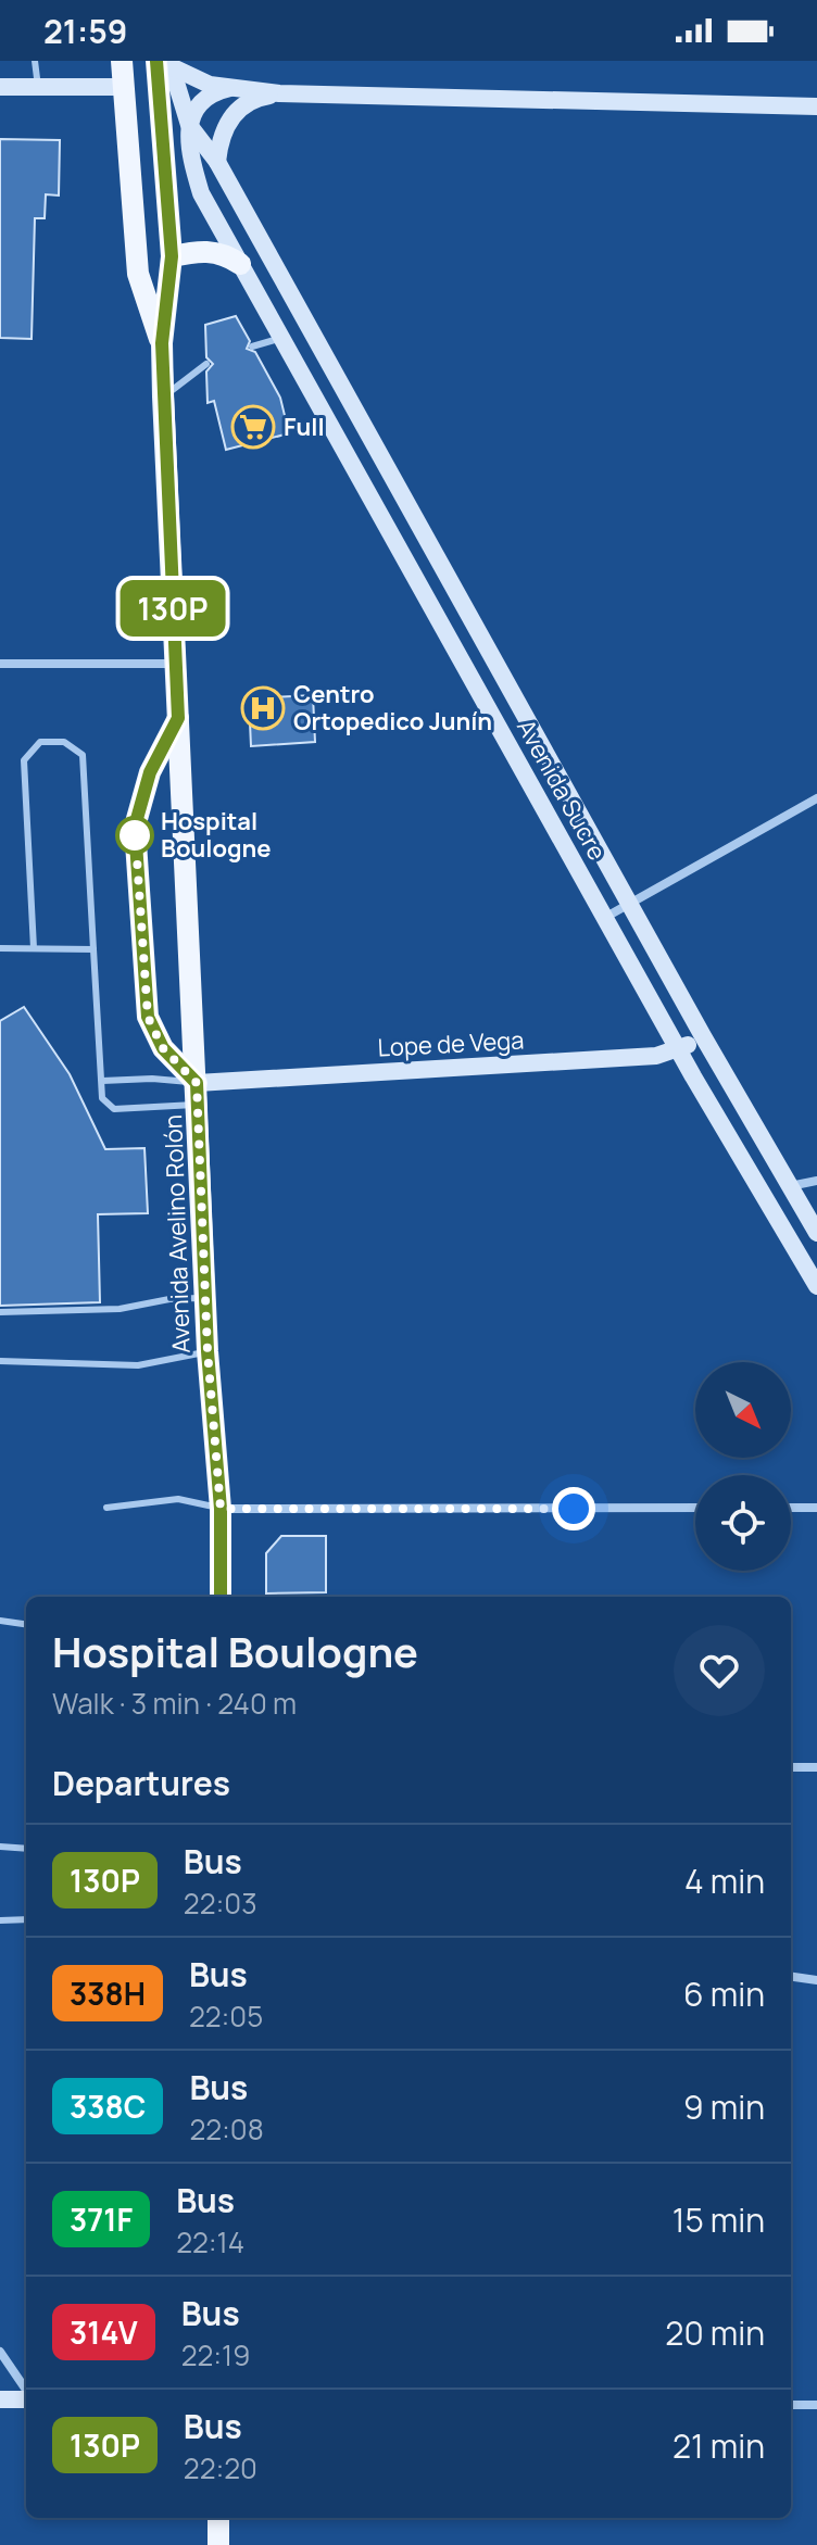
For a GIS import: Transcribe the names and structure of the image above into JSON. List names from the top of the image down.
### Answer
{
  "streets": {
    "main road": ["Avenida Sucre", "Lope de Vega", "Avenida Avelino Rolón"]
  },
  "crossings": [
    ["Avenida Sucre", "Lope de Vega"],
    ["Avenida Sucre", "Avenida Avelino Rolón"],
    ["Lope de Vega", "Avenida Avelino Rolón"]
  ],
  "places": {
    "supermarket": ["Full"],
    "hospital": ["Centro Ortopedico Junín"],
    "other": ["Hospital Boulogne"]
  },
  "lines": ["bus line 130P"],
  "north": "bottom right",
  "page": {
    "status": "21:59",
    "on_map": "130P",
    "heading": [
      ["Hospital Boulogne", "Walk · 3 min · 240 m"],
      "Departures"
    ],
    "list": [
      {
        "mark": "130P",
        "name": "Bus",
        "note": "22:03",
        "value": "4 min"
      },
      {
        "mark": "338H",
        "name": "Bus",
        "note": "22:05",
        "value": "6 min"
      },
      {
        "mark": "338C",
        "name": "Bus",
        "note": "22:08",
        "value": "9 min"
      },
      {
        "mark": "371F",
        "name": "Bus",
        "note": "22:14",
        "value": "15 min"
      },
      {
        "mark": "314V",
        "name": "Bus",
        "note": "22:19",
        "value": "20 min"
      },
      {
        "mark": "130P",
        "name": "Bus",
        "note": "22:20",
        "value": "21 min"
      }
    ]
  }
}
